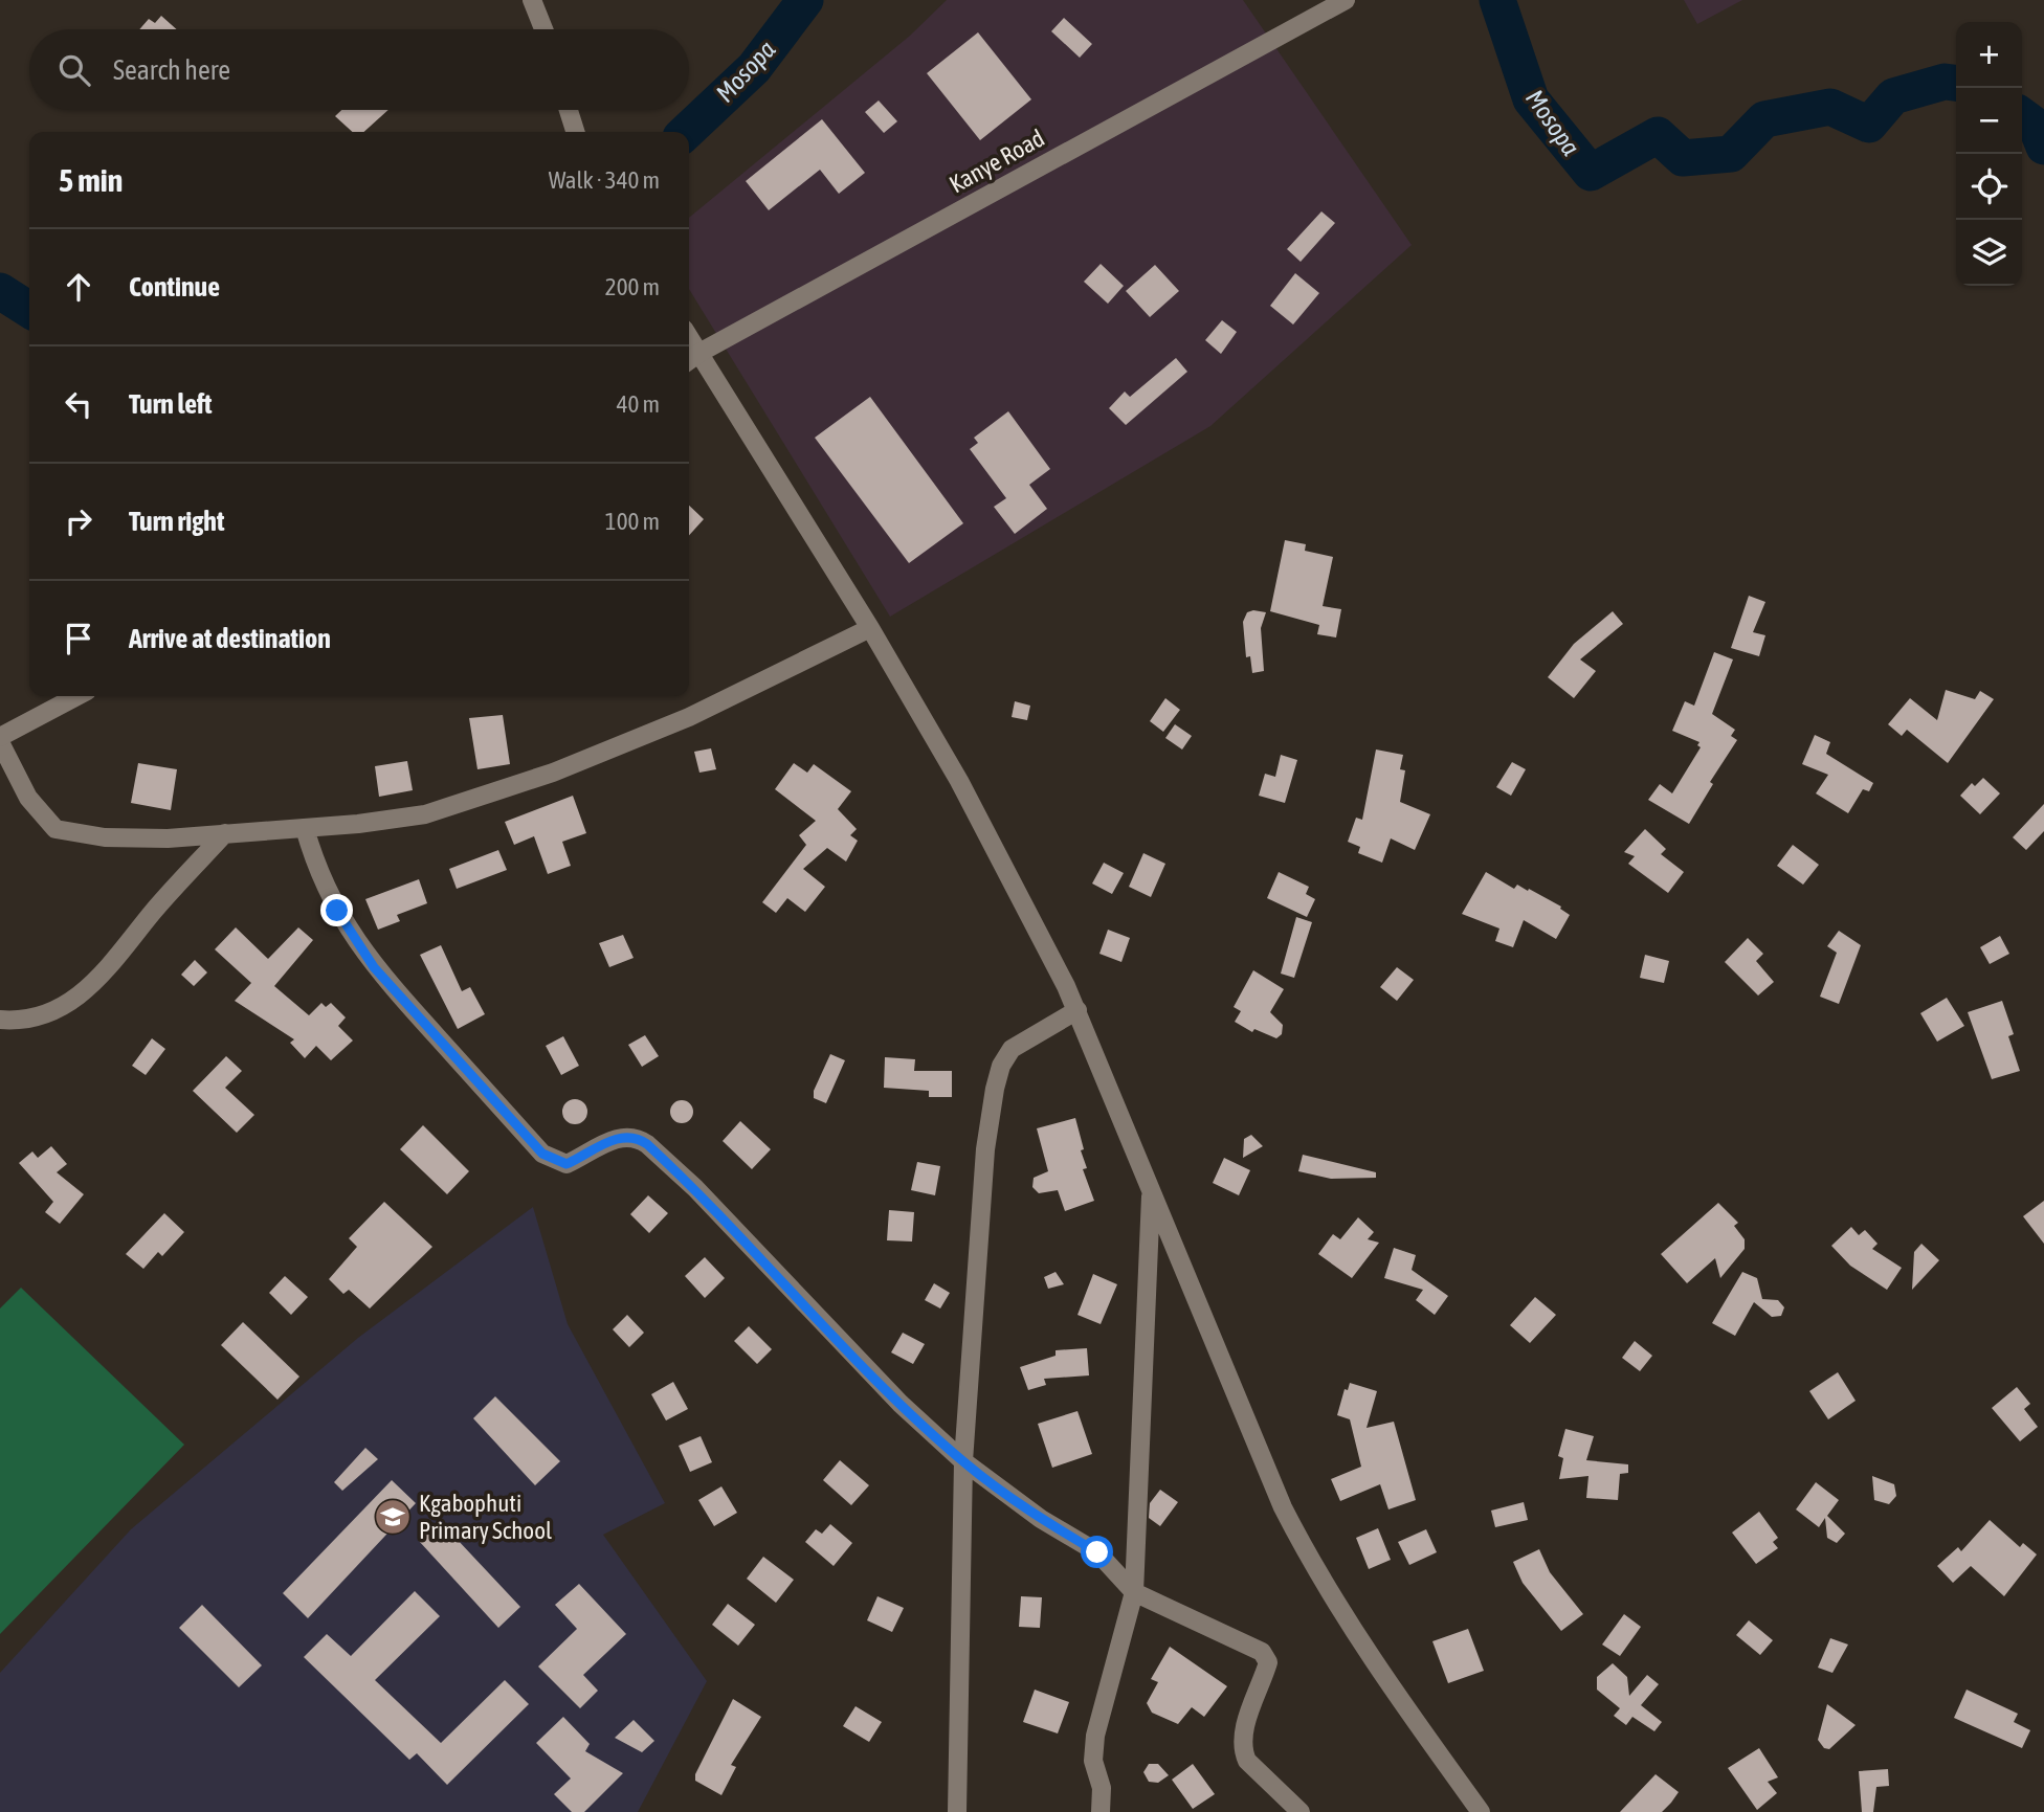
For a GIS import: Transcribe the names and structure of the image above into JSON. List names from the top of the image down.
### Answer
{
  "streets": {
    "street": ["Kanye Road"]
  },
  "water": ["Mosopa"],
  "places": {
    "school or university": ["Kgabophuti Primary School"]
  },
  "page": {
    "map_buttons": ["+", "−"],
    "search": "Search here",
    "heading": ["5 min", "Walk · 340 m"],
    "list": [
      ["Continue", "200 m"],
      ["Turn left", "40 m"],
      ["Turn right", "100 m"],
      "Arrive at destination"
    ]
  }
}
